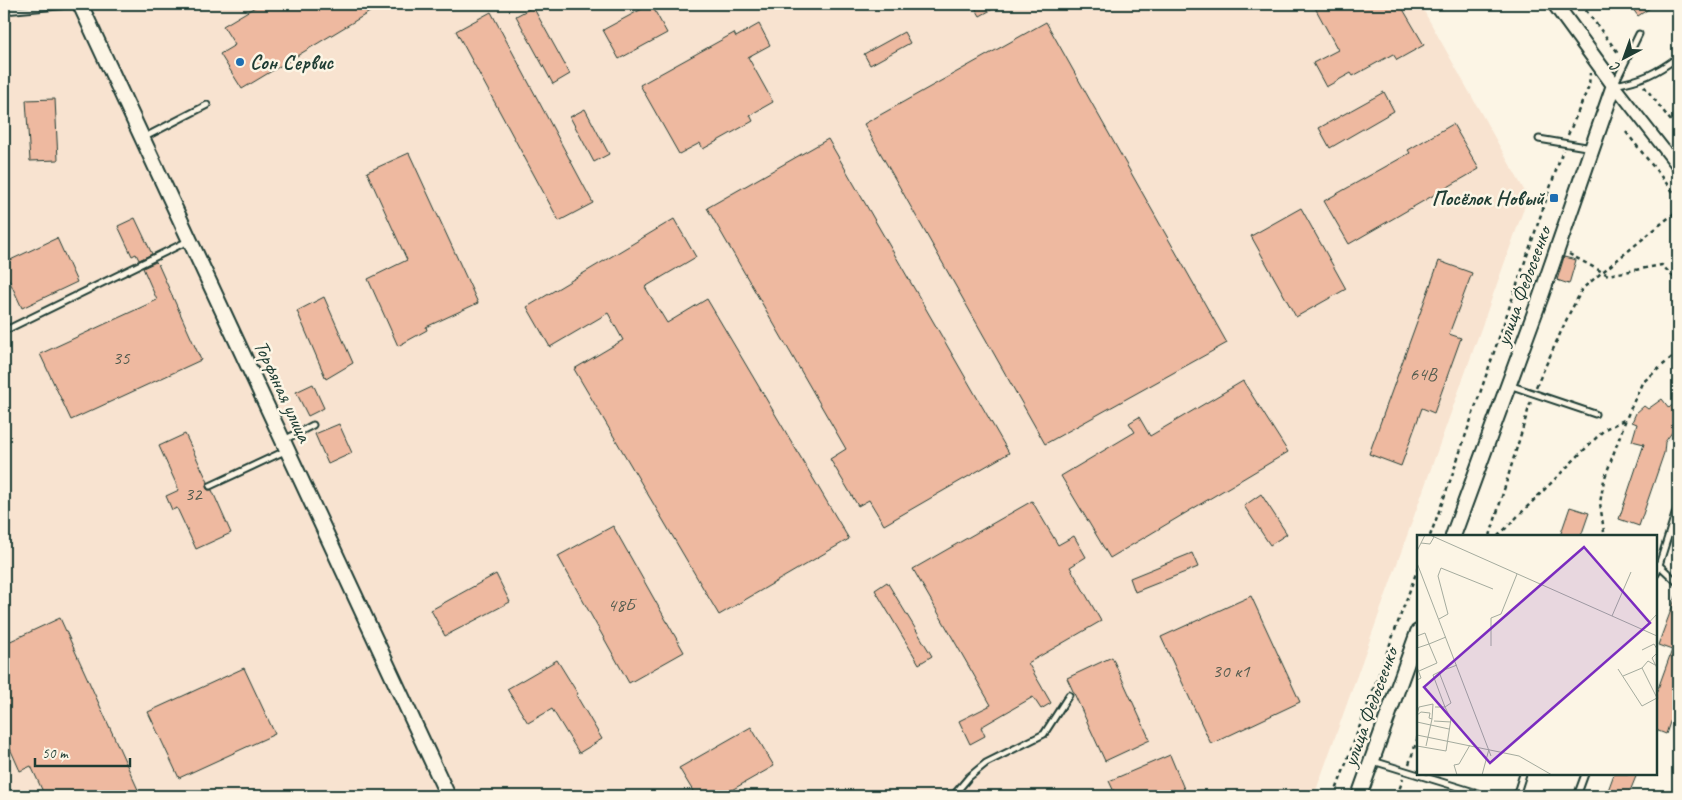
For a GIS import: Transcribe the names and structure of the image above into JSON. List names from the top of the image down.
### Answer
{
  "streets": {
    "street": ["улица Федосеенко", "Торфяная улица"]
  },
  "places": {
    "other": ["Сон Сервис"],
    "transit": ["Посёлок Новый"]
  },
  "house_numbers": [
    "35",
    "64В",
    "32",
    "48Б",
    "30 к1"
  ],
  "scale_bar": "50 m",
  "north": "bottom left"
}
